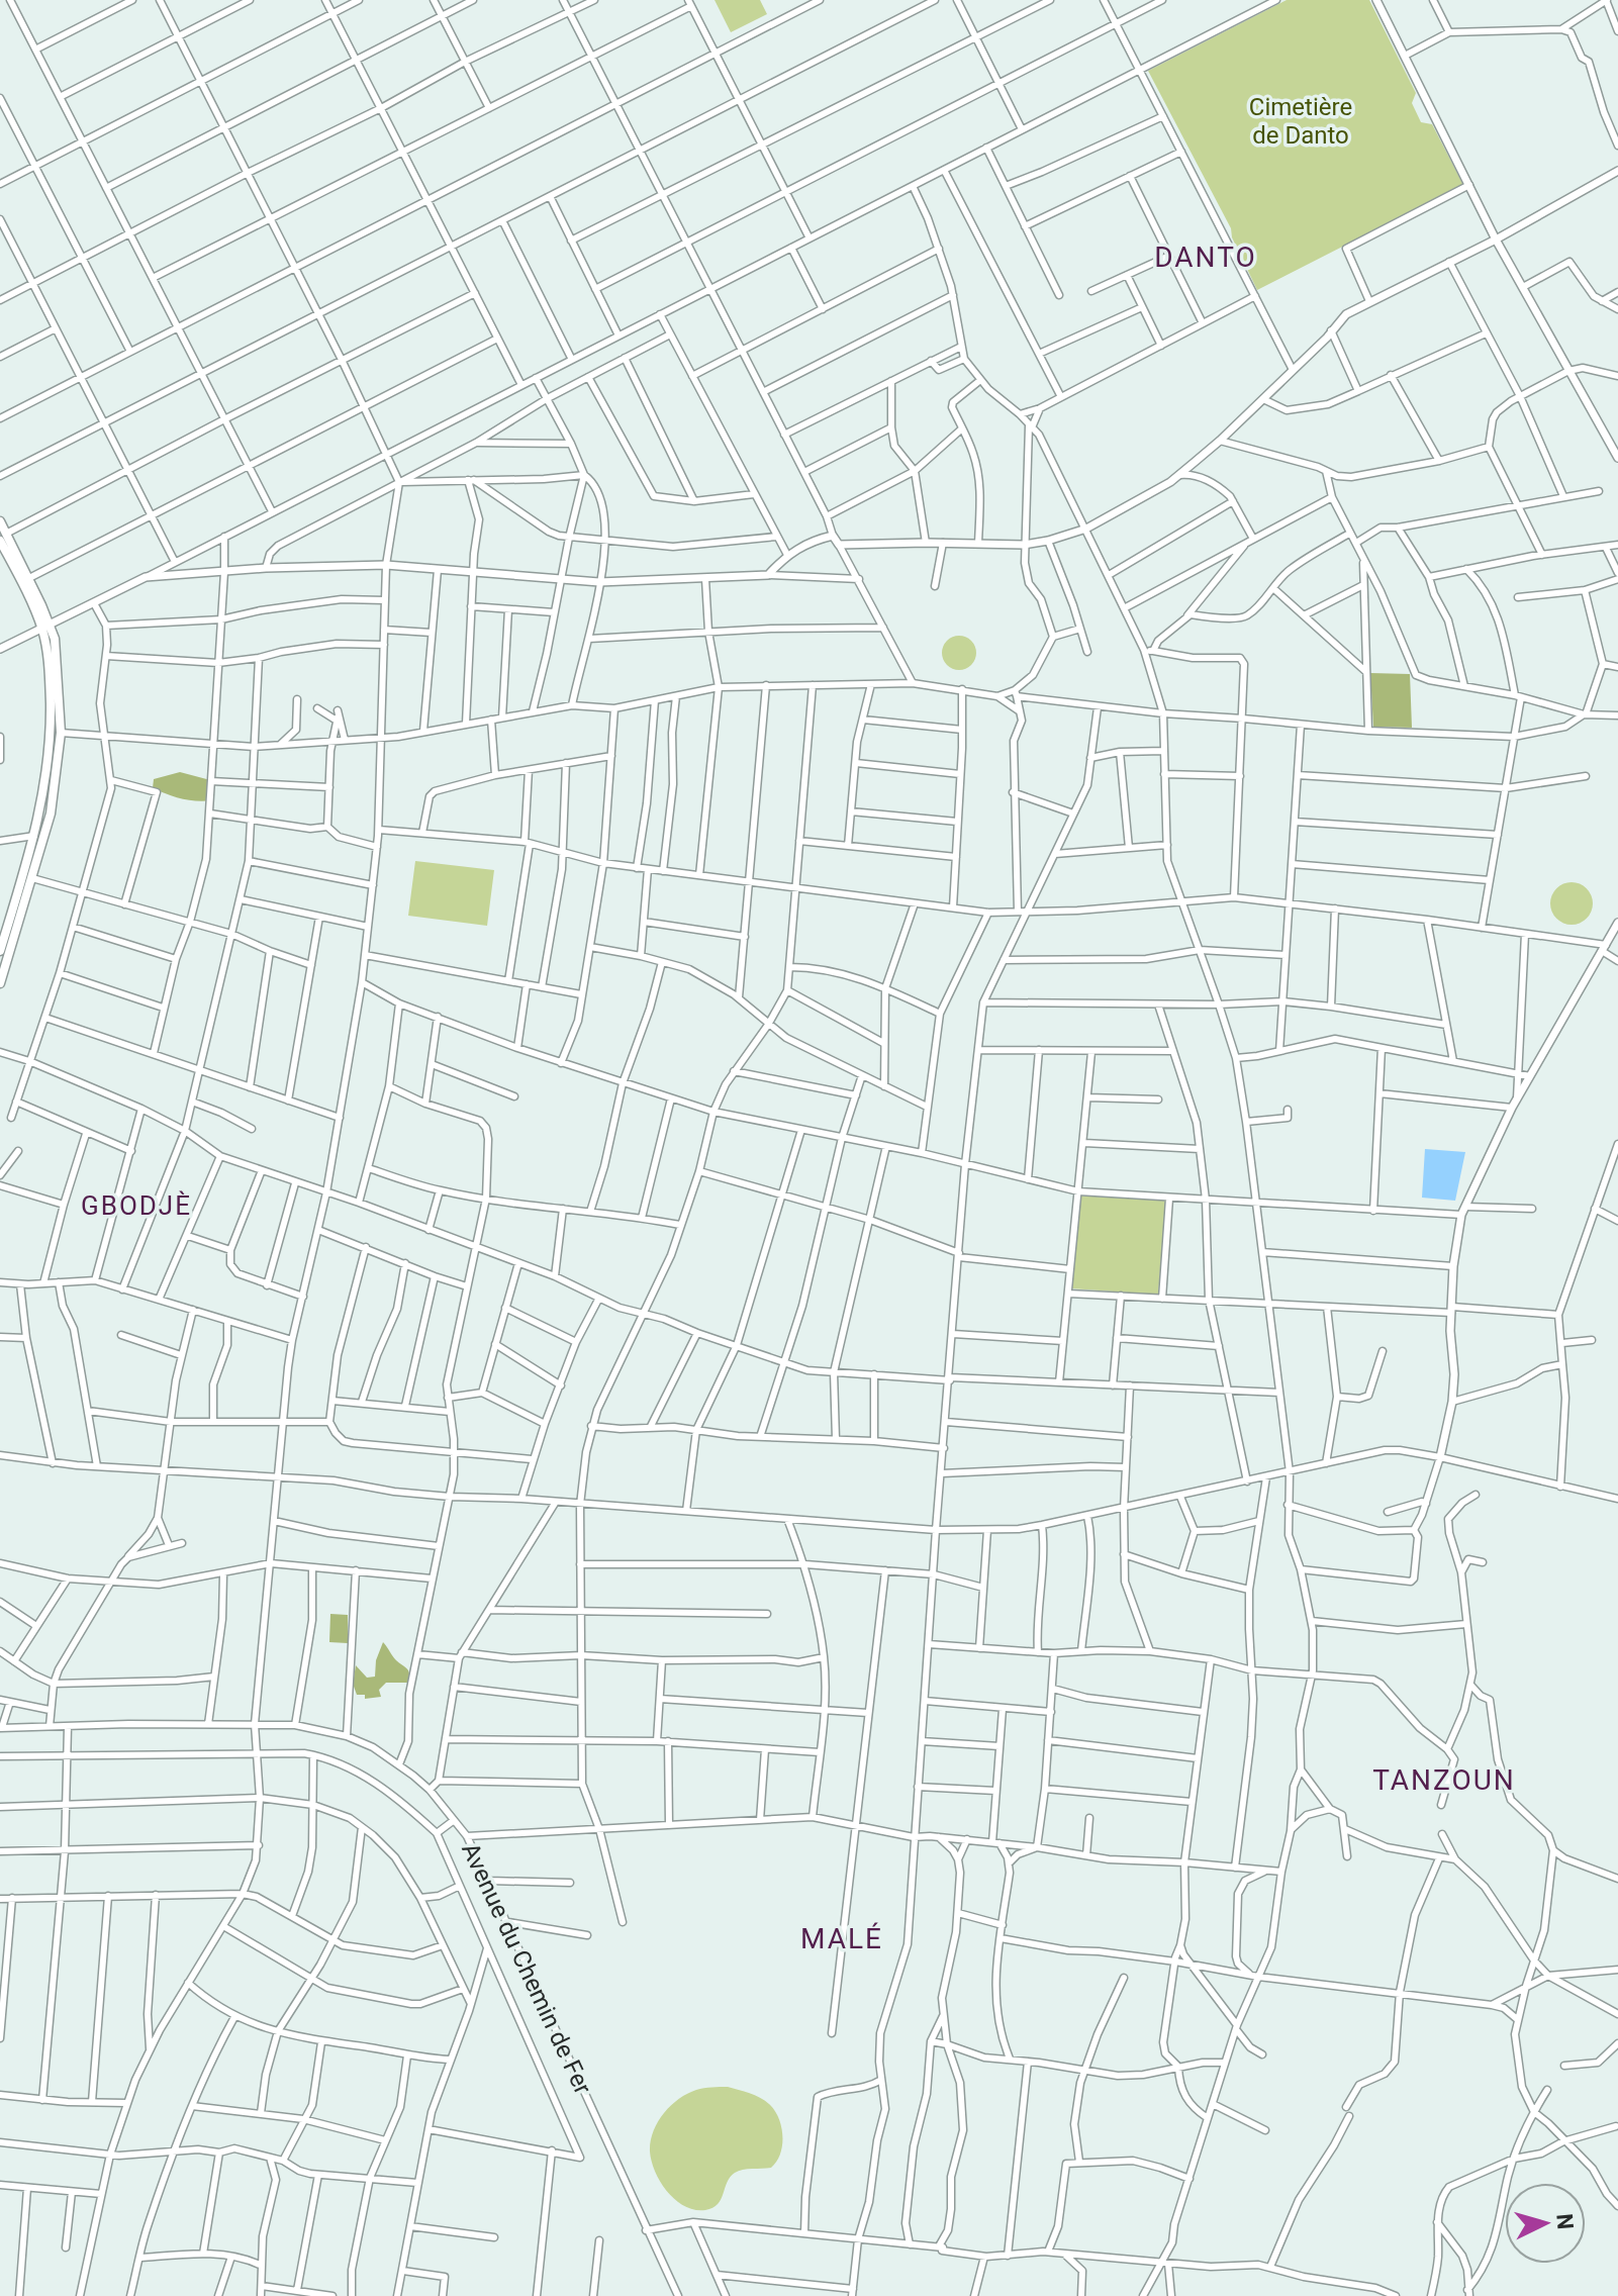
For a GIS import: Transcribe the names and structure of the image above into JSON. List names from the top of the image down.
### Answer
{
  "streets": {
    "street": ["Avenue du Chemin de Fer"]
  },
  "districts": [
    "DANTO",
    "GBODJÈ",
    "TANZOUN",
    "MALÉ"
  ],
  "parks": ["Cimetière de Danto"],
  "north": "right"
}
